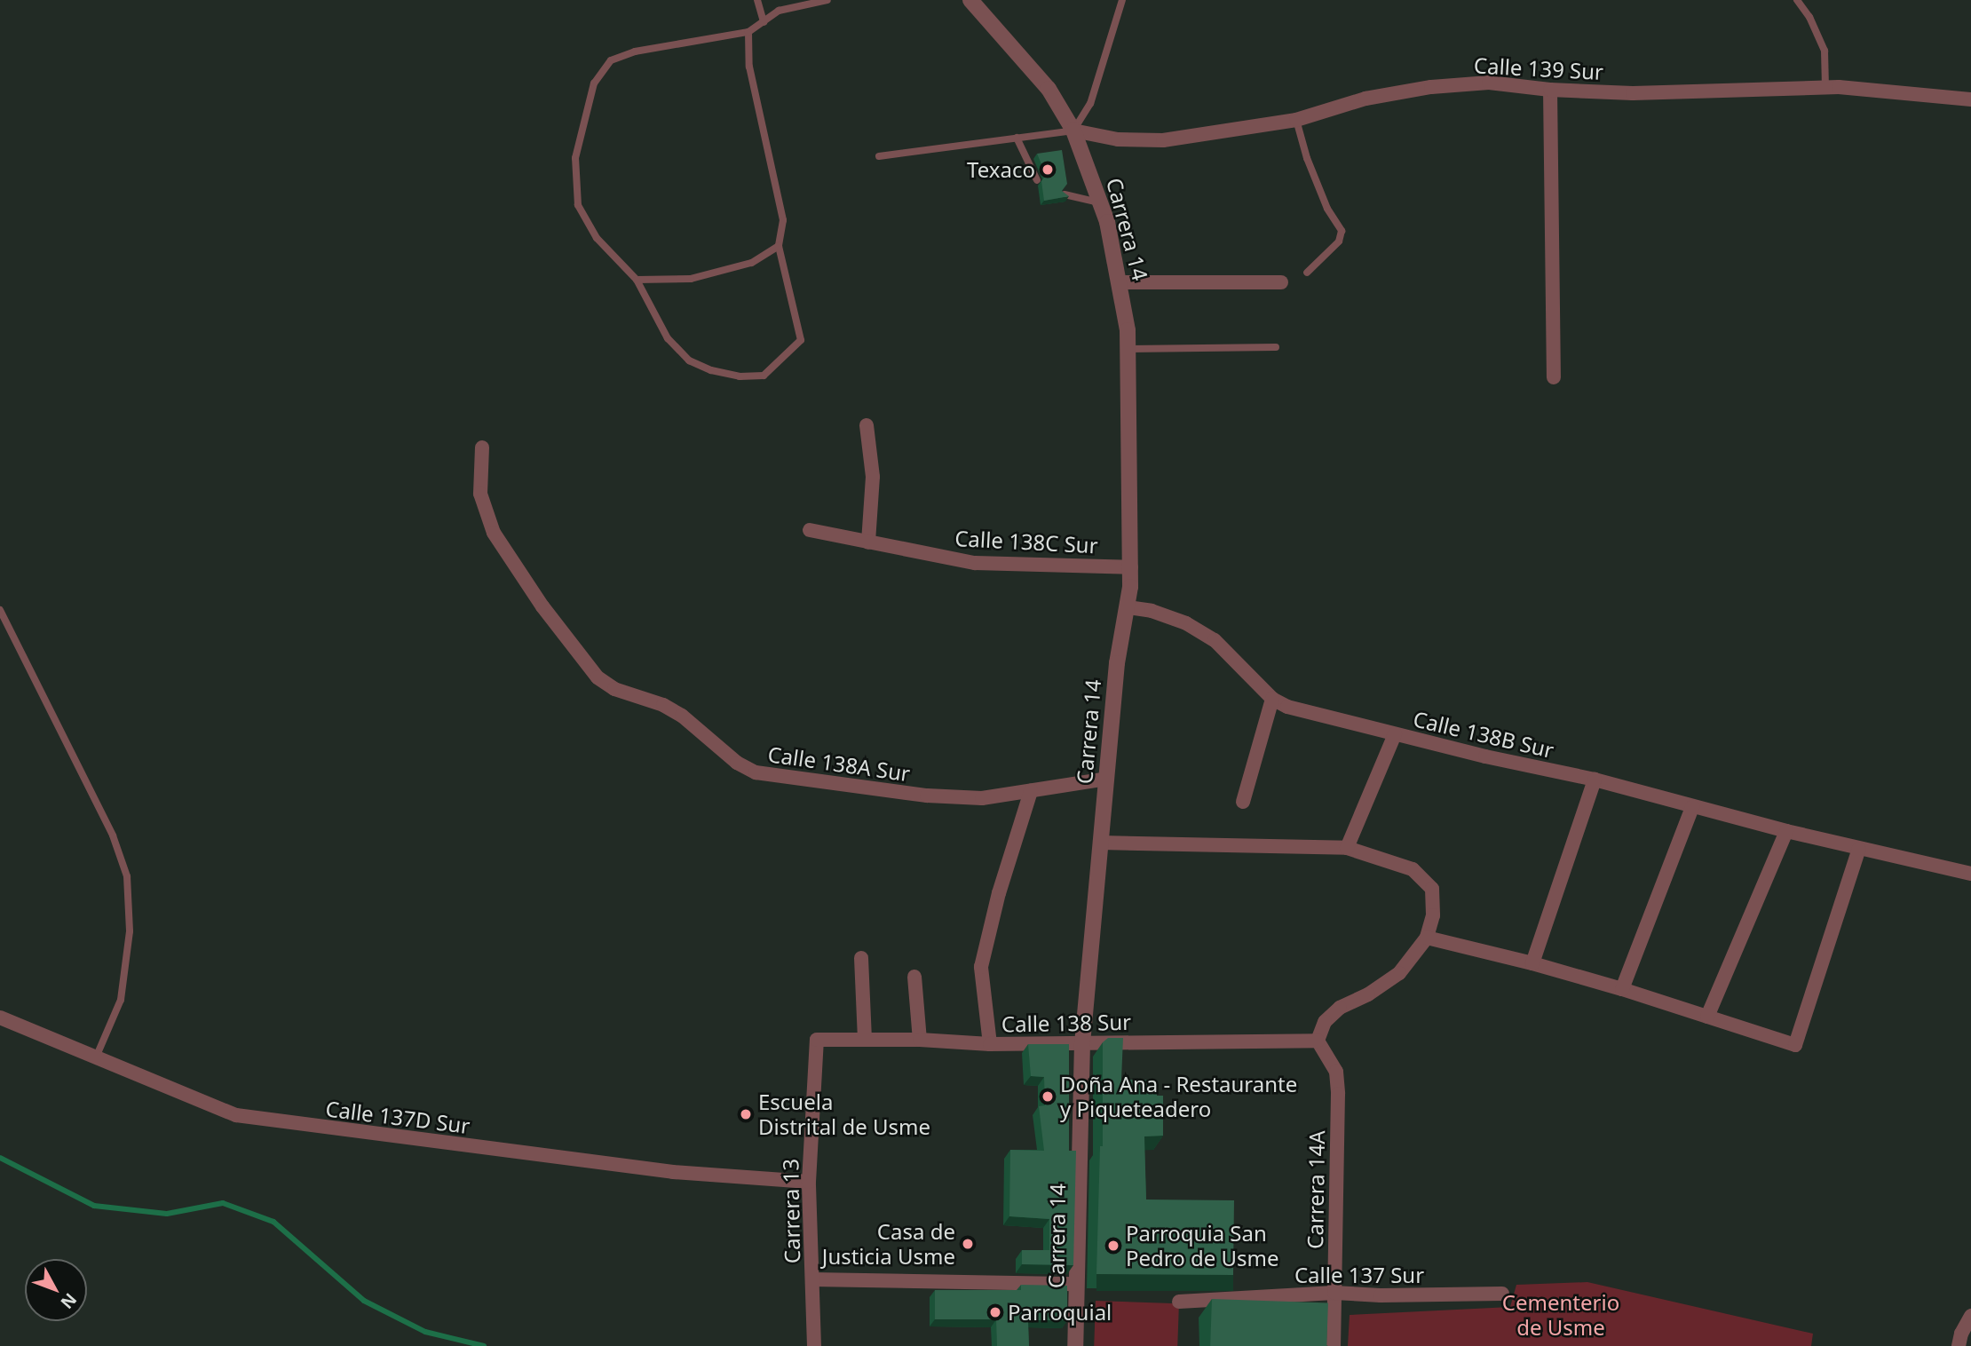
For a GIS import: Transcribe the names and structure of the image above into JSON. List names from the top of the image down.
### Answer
{
  "streets": {
    "street": [
      "Calle 139 Sur",
      "Carrera 14",
      "Calle 138C Sur",
      "Calle 138B Sur",
      "Calle 138A Sur",
      "Calle 138 Sur",
      "Calle 137D Sur",
      "Carrera 14A",
      "Carrera 13",
      "Calle 137 Sur"
    ]
  },
  "crossings": [
    ["Calle 139 Sur", "Carrera 14"],
    ["Carrera 14", "Calle 138C Sur"],
    ["Carrera 14", "Calle 138B Sur"],
    ["Carrera 14", "Calle 138A Sur"],
    ["Carrera 14", "Calle 138 Sur"],
    ["Calle 138 Sur", "Carrera 14A"],
    ["Calle 138 Sur", "Carrera 13"],
    ["Calle 137D Sur", "Carrera 13"],
    ["Carrera 14A", "Calle 137 Sur"]
  ],
  "parks": ["Cementerio de Usme"],
  "places": [
    "Texaco",
    "Doña Ana - Restaurante y Piqueteadero",
    "Escuela Distrital de Usme",
    "Casa de Justicia Usme",
    "Parroquia San Pedro de Usme",
    "Parroquial"
  ],
  "north": "bottom right"
}
